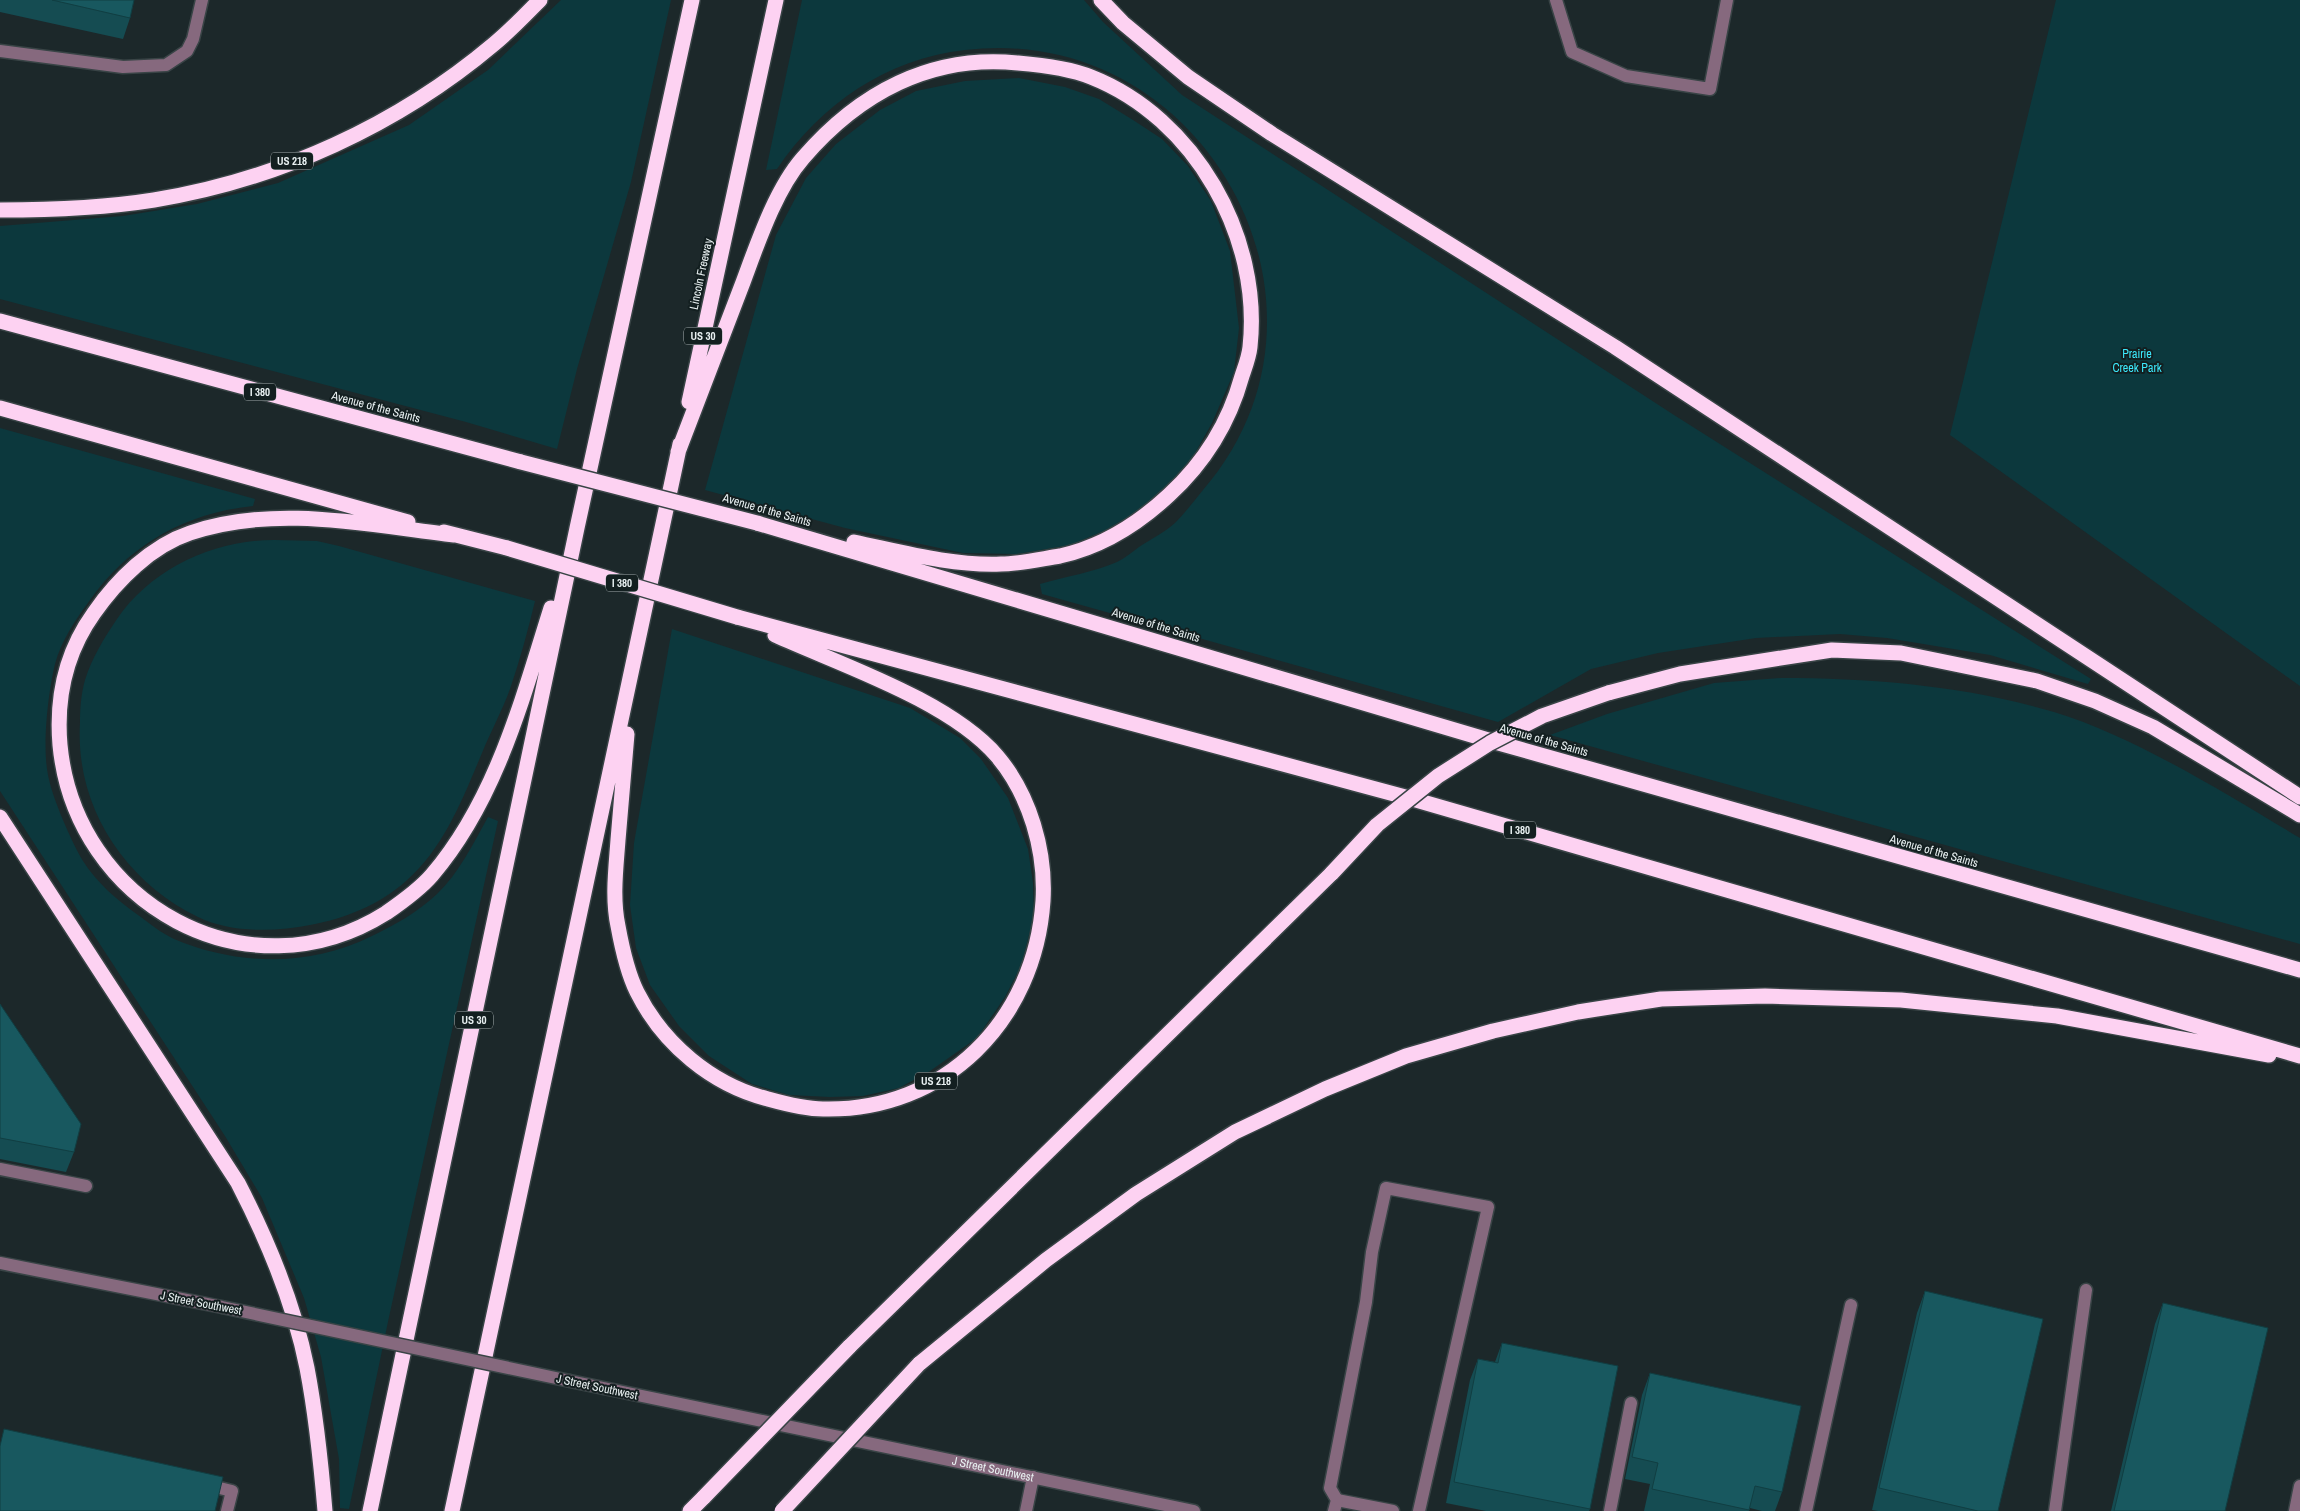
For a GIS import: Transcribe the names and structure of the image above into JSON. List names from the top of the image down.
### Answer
{
  "streets": {
    "highway": [
      "US 218",
      "Lincoln Freeway",
      "US 30",
      "I 380",
      "Avenue of the Saints"
    ],
    "street": ["J Street Southwest"]
  },
  "crossings": [
    ["US 218", "Lincoln Freeway"],
    ["US 218", "US 30"],
    ["US 218", "I 380"],
    ["Lincoln Freeway", "US 30"]
  ],
  "parks": ["Prairie Creek Park"]
}
